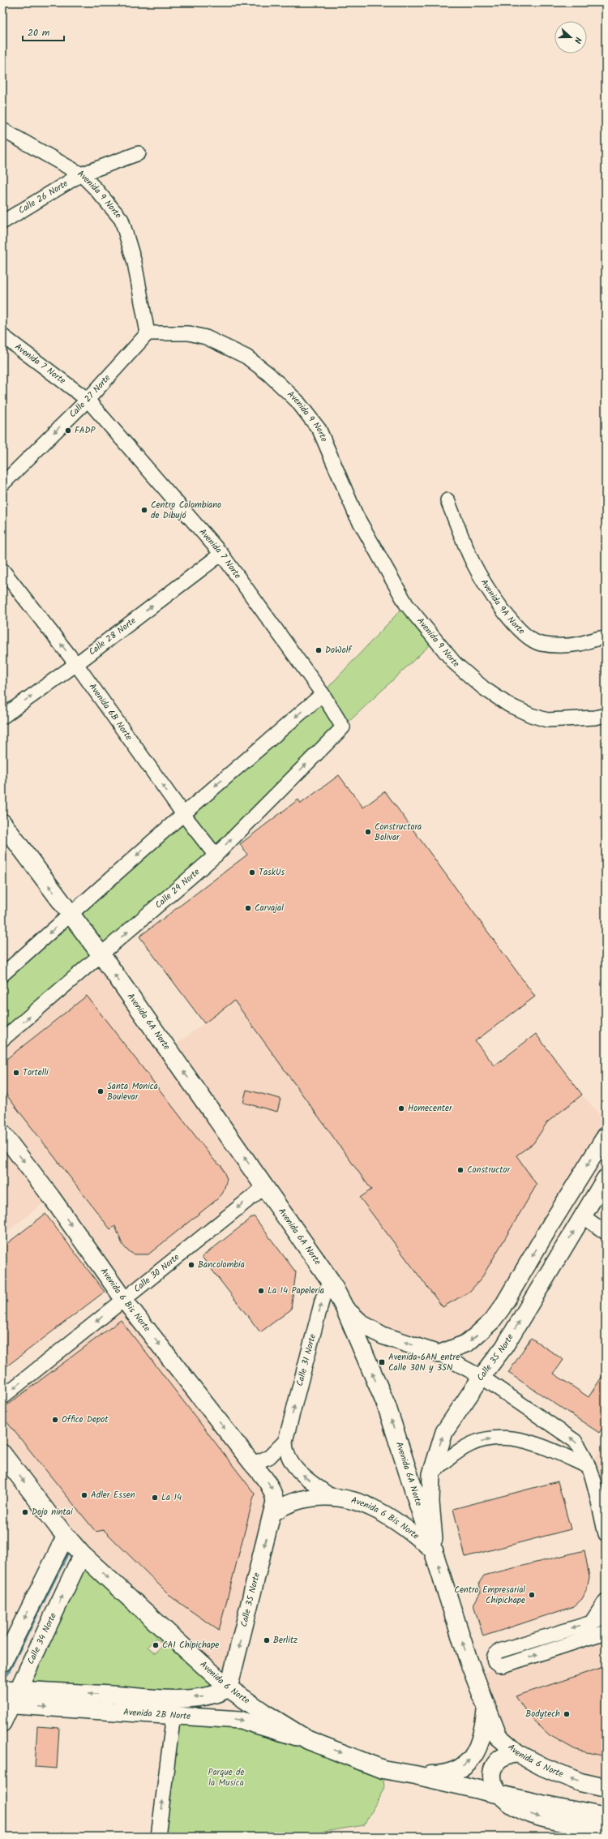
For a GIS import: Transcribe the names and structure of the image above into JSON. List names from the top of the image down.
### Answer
{
  "streets": {
    "main road": ["Avenida 6A Norte", "Avenida 6 Norte"],
    "street": [
      "Avenida 9 Norte",
      "Calle 26 Norte",
      "Avenida 7 Norte",
      "Calle 27 Norte",
      "Avenida 9A Norte",
      "Calle 28 Norte",
      "Avenida 6B Norte",
      "Calle 29 Norte",
      "Calle 30 Norte",
      "Avenida 6 Bis Norte",
      "Calle 35 Norte",
      "Calle 31 Norte",
      "Calle 34 Norte",
      "Avenida 2B Norte"
    ]
  },
  "crossings": [
    ["Avenida 9 Norte", "Calle 26 Norte"],
    ["Avenida 9 Norte", "Calle 27 Norte"],
    ["Avenida 7 Norte", "Calle 27 Norte"],
    ["Avenida 7 Norte", "Calle 28 Norte"],
    ["Avenida 7 Norte", "Calle 29 Norte"],
    ["Calle 28 Norte", "Avenida 6B Norte"],
    ["Avenida 6B Norte", "Calle 29 Norte"],
    ["Calle 29 Norte", "Avenida 6A Norte"],
    ["Avenida 6A Norte", "Calle 30 Norte"],
    ["Avenida 6A Norte", "Avenida 6 Bis Norte"],
    ["Avenida 6A Norte", "Calle 35 Norte"],
    ["Avenida 6A Norte", "Calle 31 Norte"],
    ["Avenida 6A Norte", "Avenida 6 Norte"],
    ["Calle 30 Norte", "Avenida 6 Bis Norte"],
    ["Avenida 6 Bis Norte", "Calle 35 Norte"],
    ["Calle 35 Norte", "Avenida 6 Norte"],
    ["Calle 35 Norte", "Avenida 2B Norte"],
    ["Calle 34 Norte", "Avenida 6 Norte"],
    ["Calle 34 Norte", "Avenida 2B Norte"],
    ["Avenida 6 Norte", "Avenida 2B Norte"]
  ],
  "one_way": [
    "Calle 27 Norte",
    "Calle 28 Norte",
    "Avenida 6B Norte",
    "Avenida 6A Norte",
    "Calle 30 Norte",
    "Avenida 6 Bis Norte",
    "Calle 31 Norte"
  ],
  "parks": ["Parque de la Musica"],
  "places": {
    "other": [
      "FADP",
      "Centro Colombiano de Dibujó",
      "DoWolf",
      "Constructora Bolivar",
      "TaskUs",
      "Carvajal",
      "Tortelli",
      "Santa Monica Boulevar",
      "Homecenter",
      "Constructor",
      "Bancolombia",
      "La 14 Papeleria",
      "Office Depot",
      "Adler Essen",
      "La 14",
      "Dojo nintai",
      "Centro Empresarial Chipichape",
      "Berlitz",
      "CAI Chipichape",
      "Bodytech"
    ],
    "transit": ["Avenida 6AN entre Calle 30N y 35N"]
  },
  "scale_bar": "20 m",
  "north": "right"
}
